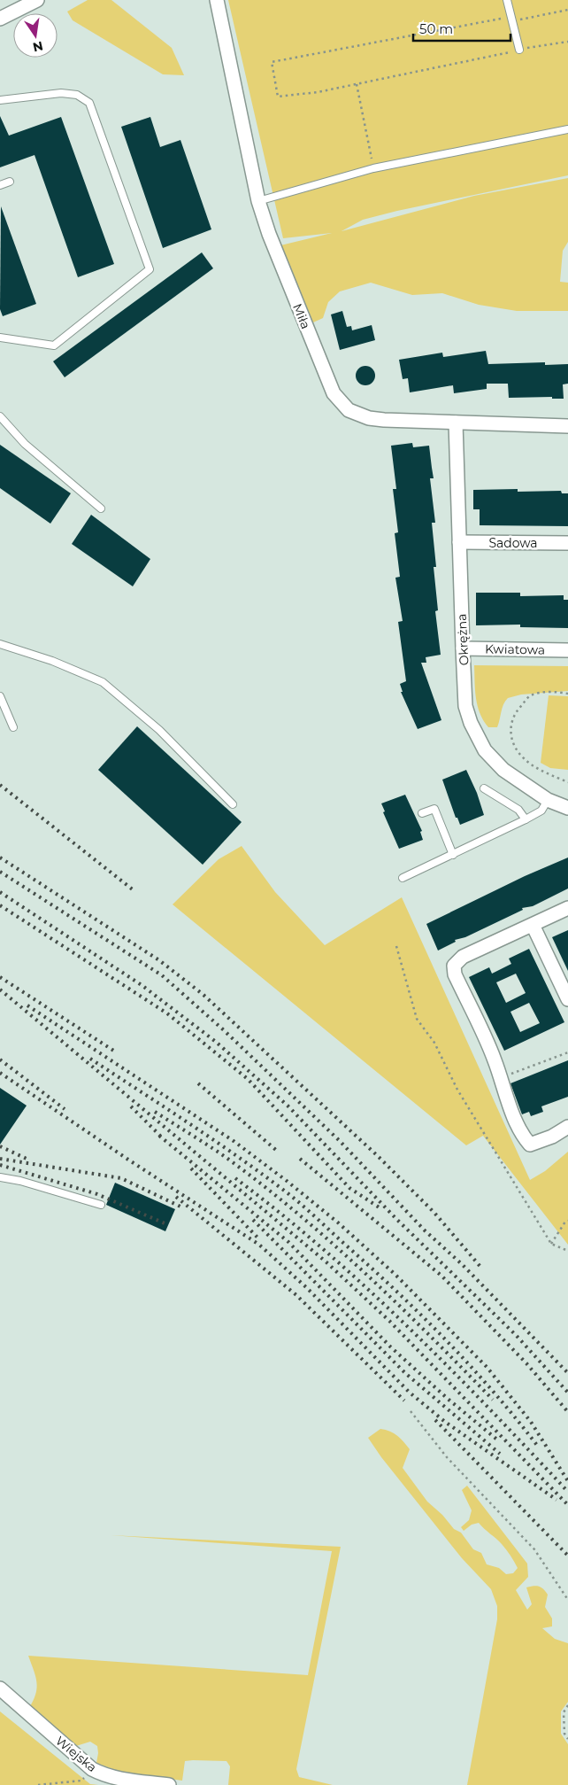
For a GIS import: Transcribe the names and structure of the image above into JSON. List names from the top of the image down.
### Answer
{
  "streets": {
    "street": [
      "Miła",
      "Sadowa",
      "Okrężna",
      "Kwiatowa",
      "Wiejska"
    ]
  },
  "crossings": [
    ["Miła", "Okrężna"],
    ["Sadowa", "Okrężna"],
    ["Okrężna", "Kwiatowa"]
  ],
  "scale_bar": "50 m",
  "north": "bottom"
}
